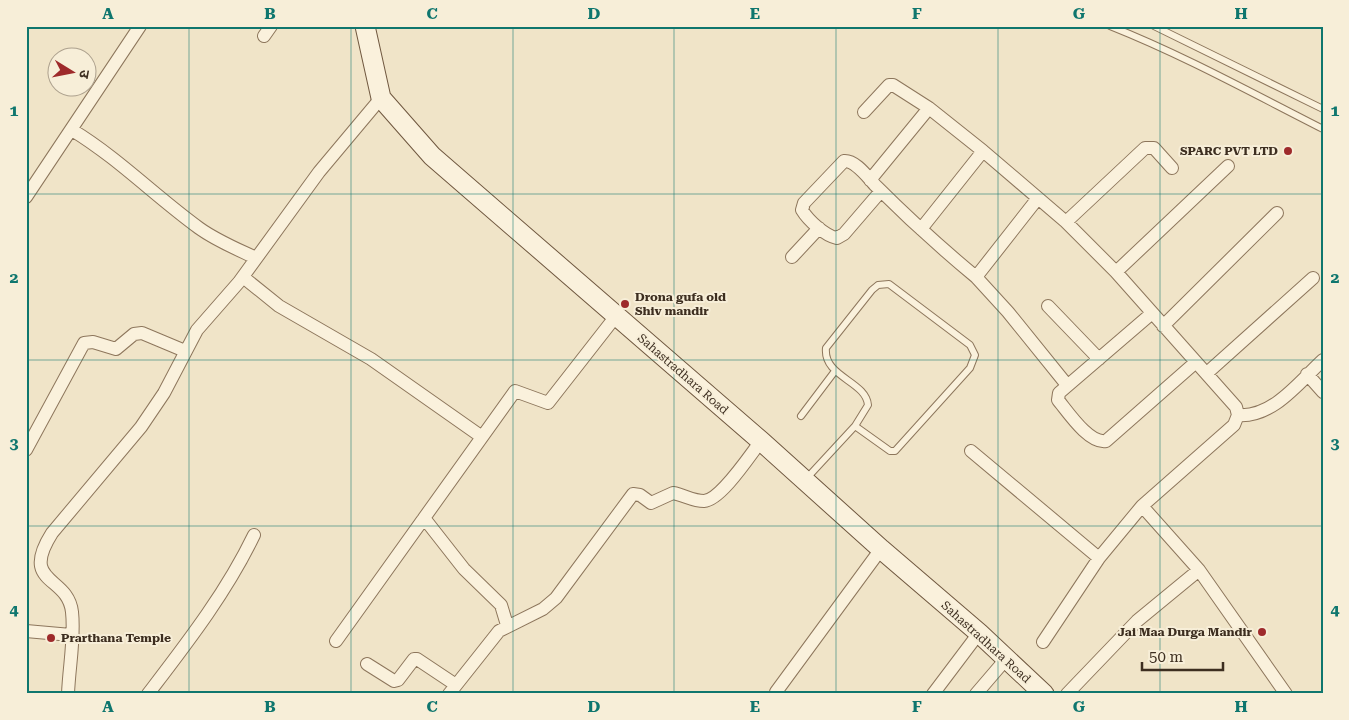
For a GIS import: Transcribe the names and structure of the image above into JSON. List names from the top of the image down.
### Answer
{
  "streets": {
    "main road": ["Sahastradhara Road"]
  },
  "places": [
    "SPARC PVT LTD",
    "Drona gufa old Shiv mandir",
    "Jai Maa Durga Mandir",
    "Prarthana Temple"
  ],
  "scale_bar": "50 m",
  "north": "right",
  "grid": {
    "columns": [
      "A",
      "B",
      "C",
      "D",
      "E",
      "F",
      "G",
      "H"
    ],
    "rows": [
      "1",
      "2",
      "3",
      "4"
    ]
  }
}
